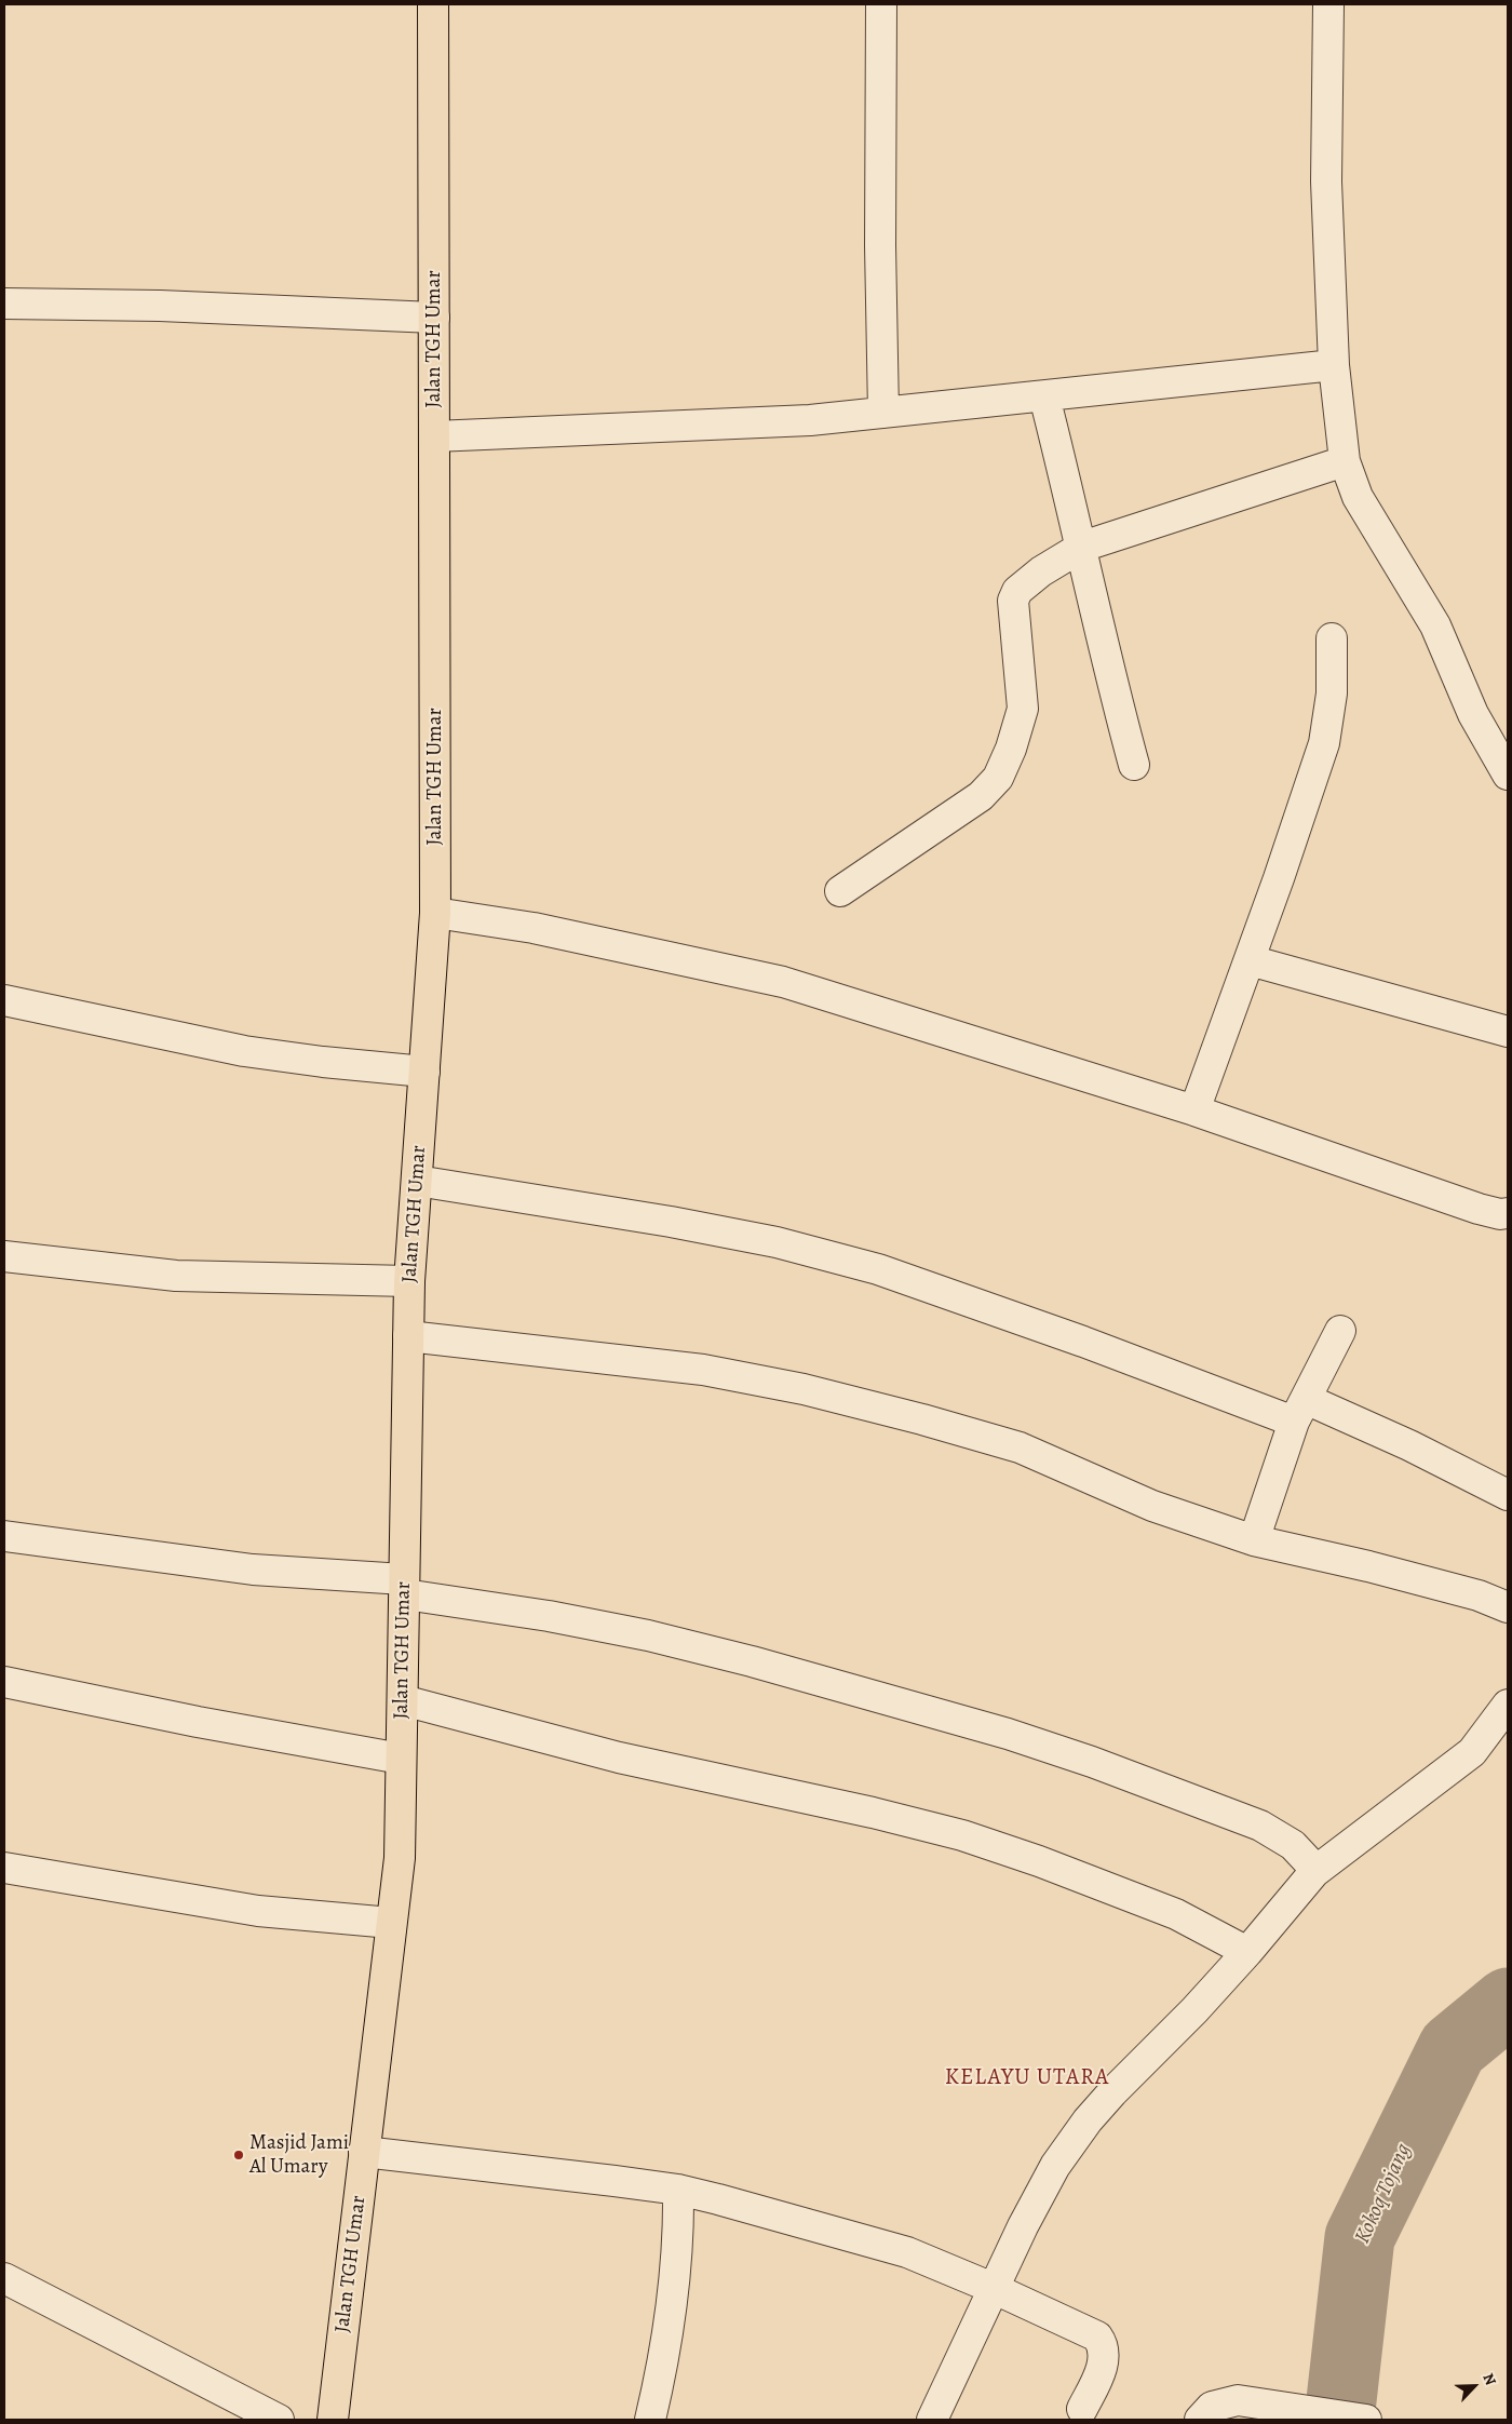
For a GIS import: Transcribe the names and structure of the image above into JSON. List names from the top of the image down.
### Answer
{
  "streets": {
    "main road": ["Jalan TGH Umar"]
  },
  "districts": ["KELAYU UTARA"],
  "water": ["Kokoq Tojang"],
  "places": ["Masjid Jami Al Umary"],
  "north": "top right"
}
